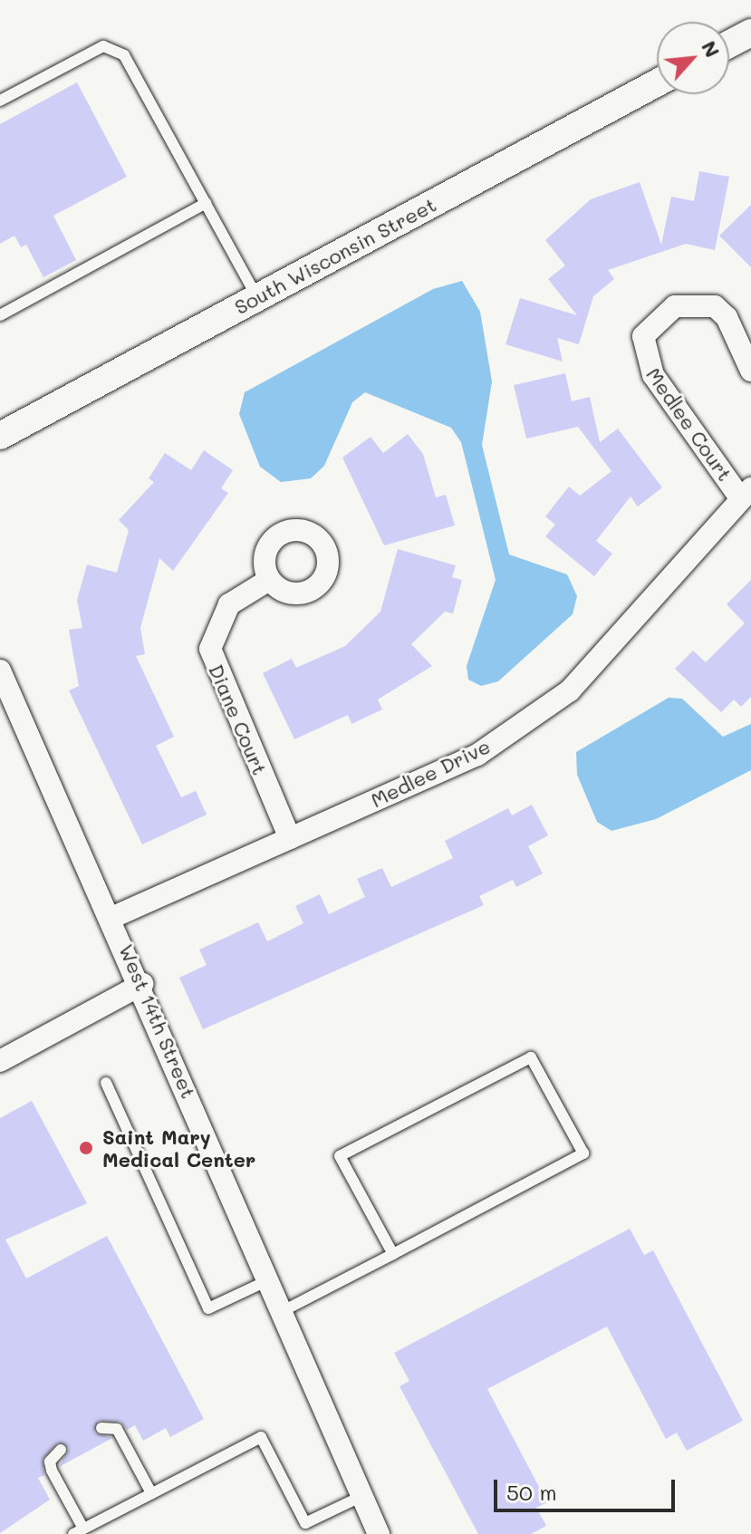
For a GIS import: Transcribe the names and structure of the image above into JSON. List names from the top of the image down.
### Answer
{
  "streets": {
    "street": [
      "South Wisconsin Street",
      "Medlee Court",
      "Diane Court",
      "Medlee Drive",
      "West 14th Street"
    ]
  },
  "crossings": [
    ["Medlee Court", "Medlee Drive"],
    ["Diane Court", "Medlee Drive"],
    ["Medlee Drive", "West 14th Street"]
  ],
  "places": ["Saint Mary Medical Center"],
  "scale_bar": "50 m",
  "north": "top right"
}
